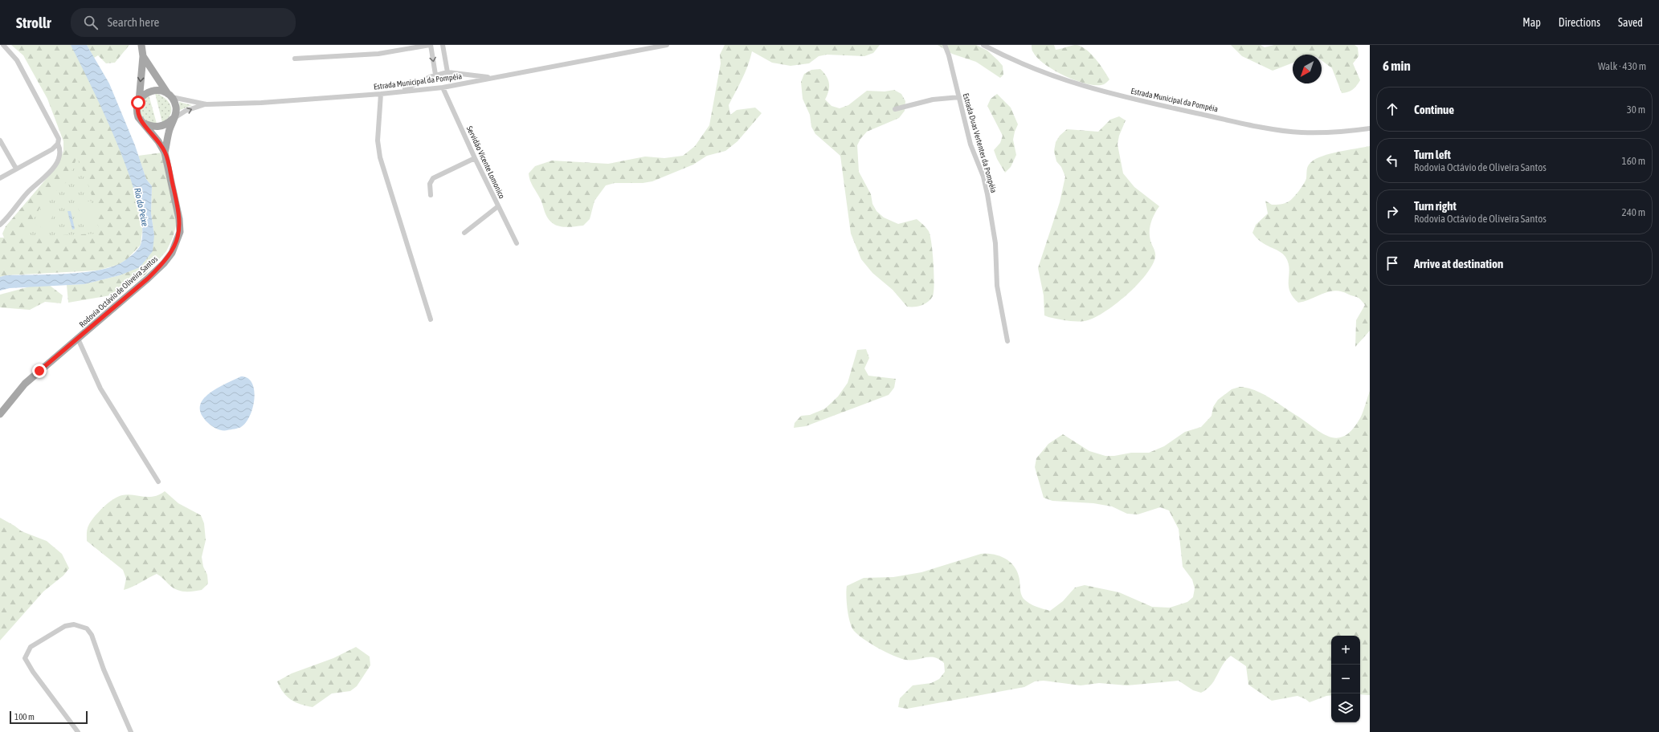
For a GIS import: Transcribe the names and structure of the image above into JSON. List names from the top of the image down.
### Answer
{
  "streets": {
    "main road": ["Rodovia Octávio de Oliveira Santos"],
    "street": ["Estrada Municipal da Pompéia", "Estrada Duas Vertentes da Pompéia", "Servidão Vicente Lomonico"]
  },
  "crossings": [
    ["Estrada Municipal da Pompéia", "Servidão Vicente Lomonico"],
    ["Estrada Municipal da Pompéia", "Rodovia Octávio de Oliveira Santos"]
  ],
  "water": ["Rio do Peixe"],
  "scale_bar": "100 m",
  "north": "bottom left",
  "page": {
    "header": "Strollr",
    "search": "Search here",
    "nav": ["Map", "Directions", "Saved"],
    "heading": ["6 min", "Walk · 430 m"],
    "list": [
      ["Continue", "30 m"],
      ["Turn left", "Rodovia Octávio de Oliveira Santos", "160 m"],
      ["Turn right", "Rodovia Octávio de Oliveira Santos", "240 m"],
      "Arrive at destination"
    ],
    "map_buttons": ["+", "−"],
    "scale": "100 m"
  }
}
